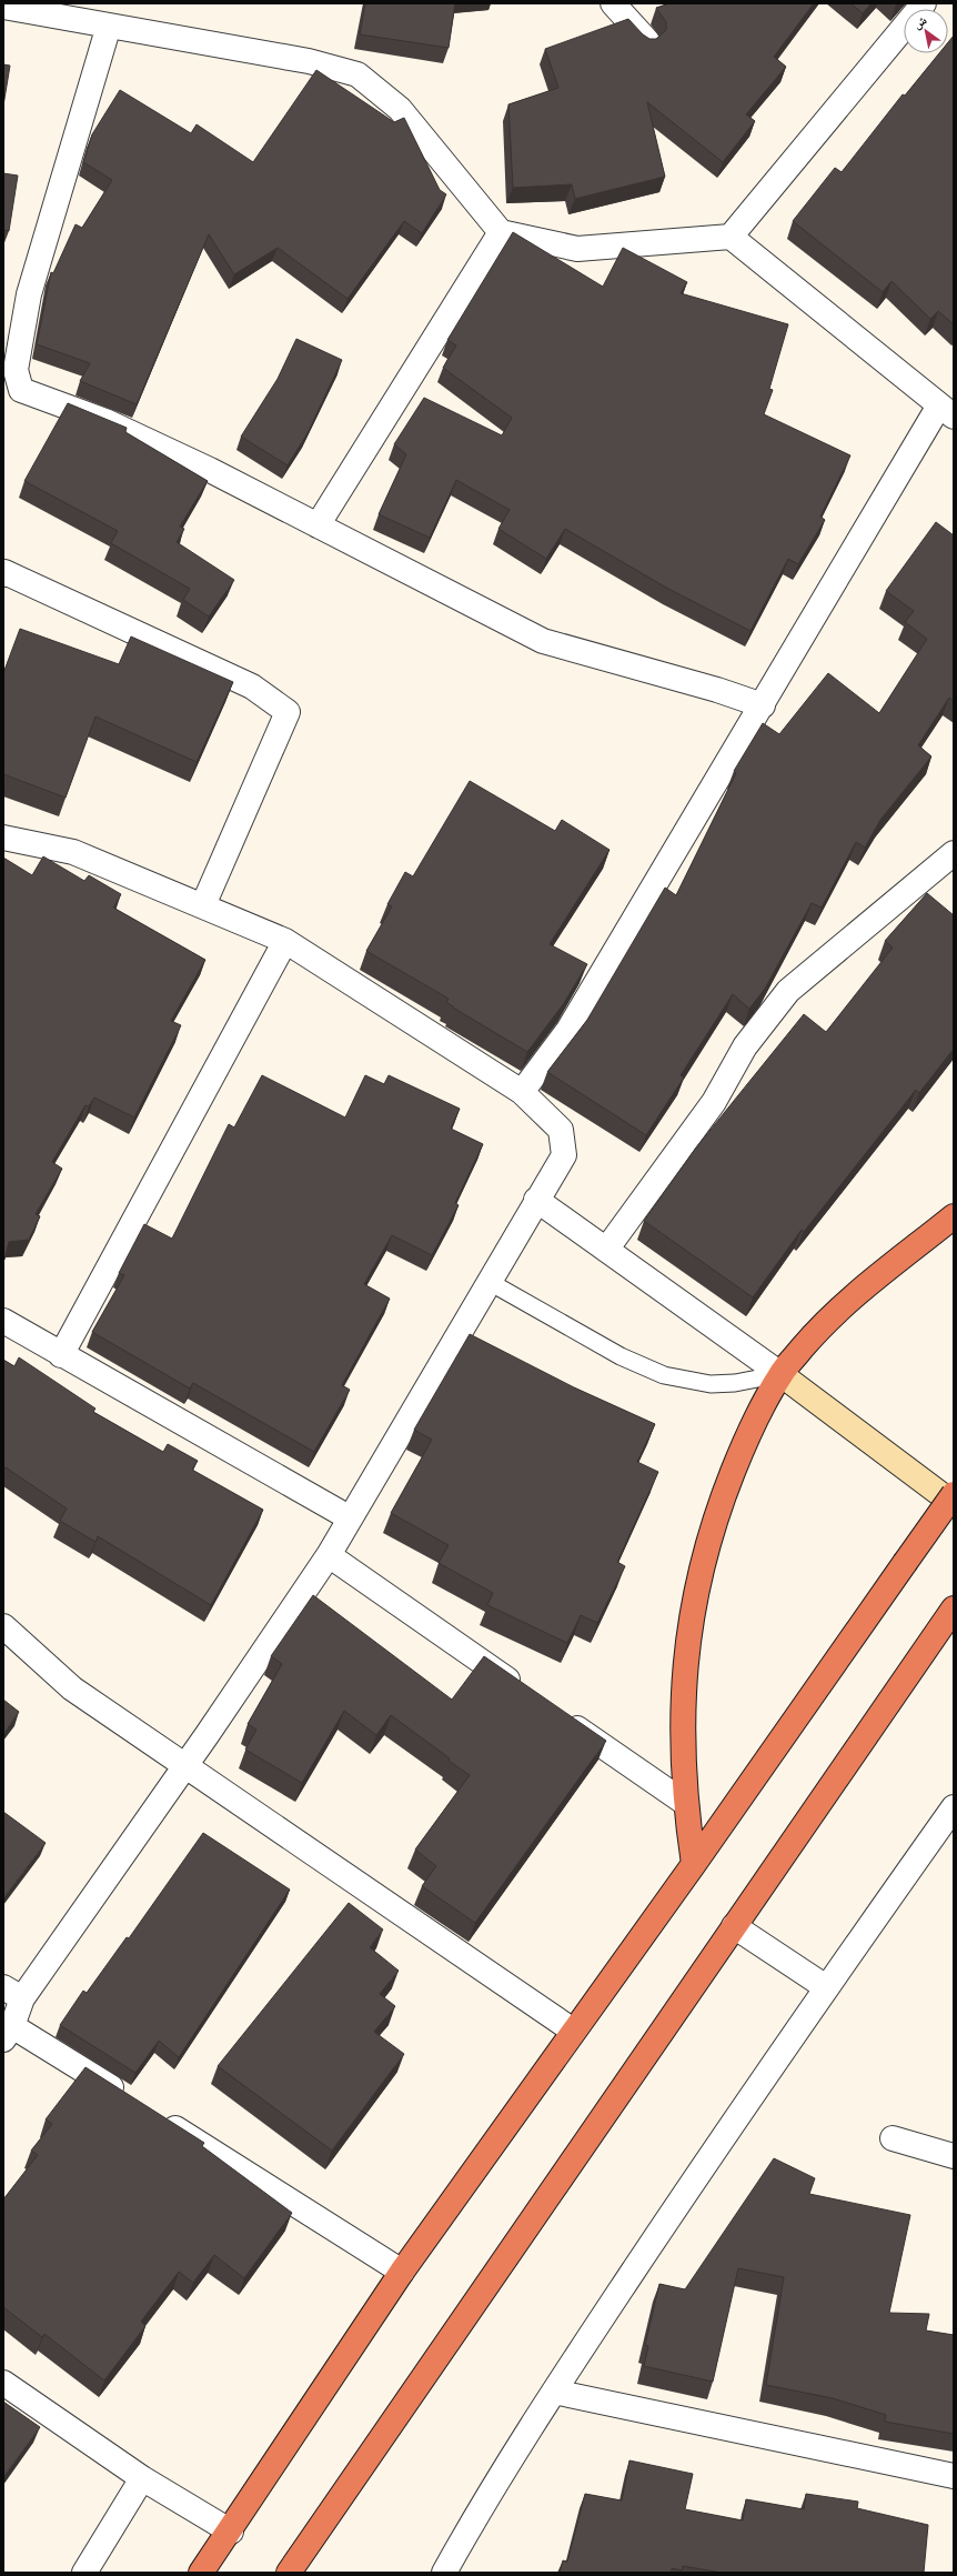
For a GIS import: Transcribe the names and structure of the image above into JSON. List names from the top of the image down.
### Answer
{
  "north": "top left"
}
